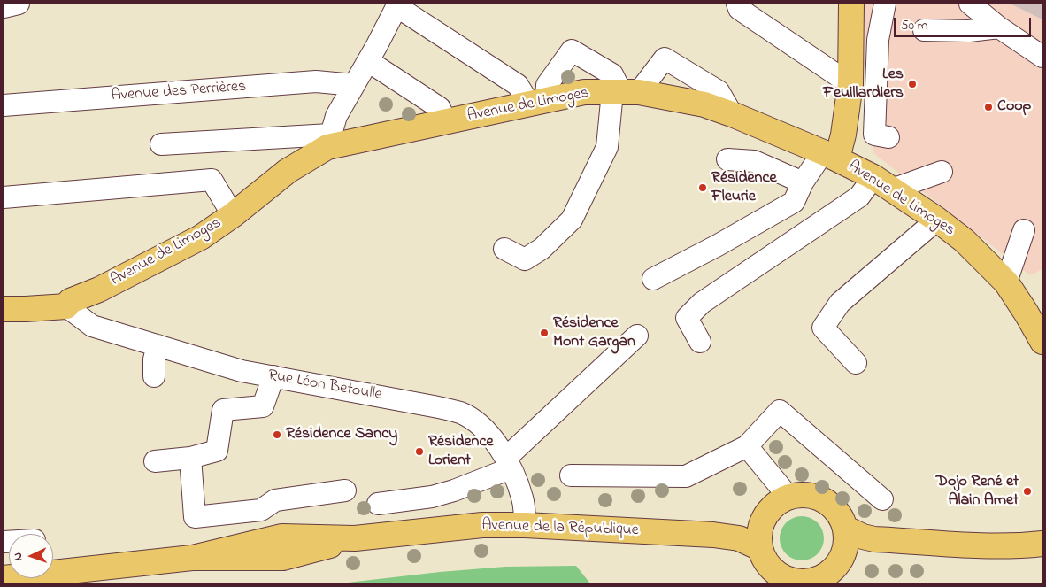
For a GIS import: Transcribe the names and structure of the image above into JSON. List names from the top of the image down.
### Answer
{
  "streets": {
    "main road": ["Avenue de Limoges", "Avenue de la République"],
    "street": ["Avenue des Perrières", "Rue Léon Betoulle"]
  },
  "crossings": [
    ["Avenue de Limoges", "Rue Léon Betoulle"],
    ["Rue Léon Betoulle", "Avenue de la République"]
  ],
  "places": [
    "Les Feuillardiers",
    "Coop",
    "Résidence Fleurie",
    "Résidence Mont Gargan",
    "Résidence Sancy",
    "Résidence Lorient",
    "Dojo René et Alain Amet"
  ],
  "scale_bar": "50 m",
  "north": "left"
}
